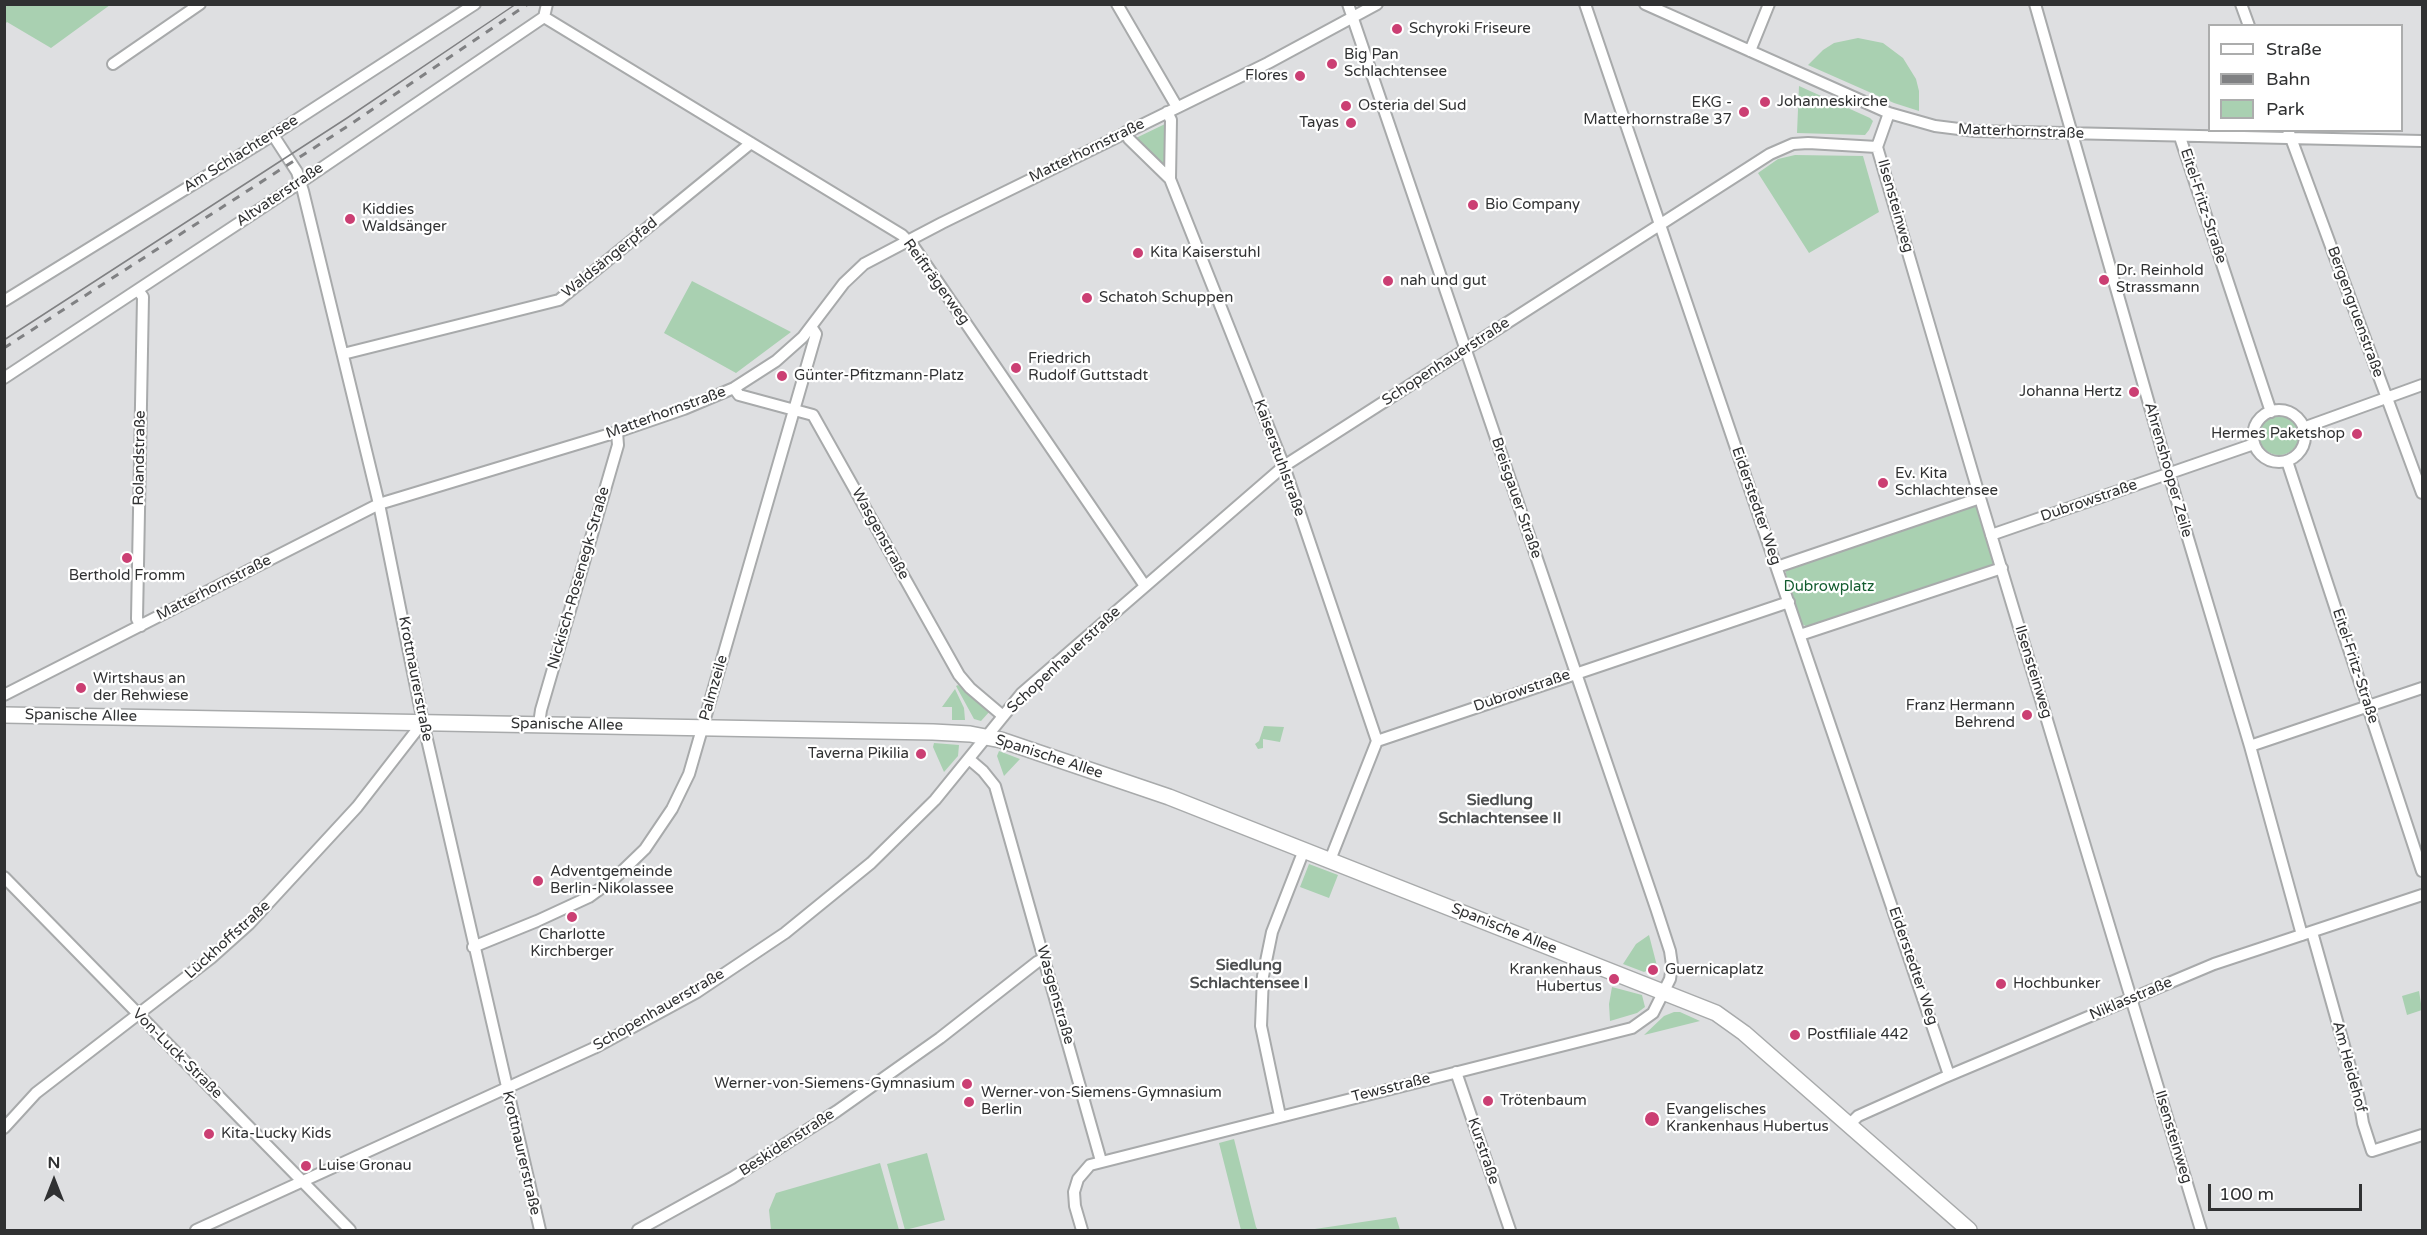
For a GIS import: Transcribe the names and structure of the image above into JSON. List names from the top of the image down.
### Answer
{
  "streets": {
    "main road": ["Spanische Allee"],
    "street": [
      "Matterhornstraße",
      "Am Schlachtensee",
      "Altvaterstraße",
      "Ilsensteinweg",
      "Eitel-Fritz-Straße",
      "Waldsängerpfad",
      "Reifträgerweg",
      "Bergengruenstraße",
      "Schopenhauerstraße",
      "Rolandstraße",
      "Kaiserstuhlstraße",
      "Ahrenshooper Zeile",
      "Breisgauer Straße",
      "Dubrowstraße",
      "Eiderstedter Weg",
      "Wasgenstraße",
      "Nickisch-Rosenegk-Straße",
      "Krottnaurerstraße",
      "Palmzeile",
      "Lückhoffstraße",
      "Niklasstraße",
      "Von-Luck-Straße",
      "Am Heidehof",
      "Tewsstraße",
      "Beskidenstraße",
      "Kurstraße"
    ]
  },
  "crossings": [
    ["Matterhornstraße", "Ilsensteinweg"],
    ["Matterhornstraße", "Eitel-Fritz-Straße"],
    ["Matterhornstraße", "Reifträgerweg"],
    ["Matterhornstraße", "Bergengruenstraße"],
    ["Matterhornstraße", "Rolandstraße"],
    ["Matterhornstraße", "Kaiserstuhlstraße"],
    ["Matterhornstraße", "Ahrenshooper Zeile"],
    ["Matterhornstraße", "Breisgauer Straße"],
    ["Matterhornstraße", "Wasgenstraße"],
    ["Matterhornstraße", "Nickisch-Rosenegk-Straße"],
    ["Matterhornstraße", "Krottnaurerstraße"],
    ["Matterhornstraße", "Palmzeile"],
    ["Am Schlachtensee", "Krottnaurerstraße"],
    ["Altvaterstraße", "Reifträgerweg"],
    ["Altvaterstraße", "Rolandstraße"],
    ["Altvaterstraße", "Krottnaurerstraße"],
    ["Ilsensteinweg", "Schopenhauerstraße"],
    ["Ilsensteinweg", "Dubrowstraße"],
    ["Ilsensteinweg", "Niklasstraße"],
    ["Eitel-Fritz-Straße", "Dubrowstraße"],
    ["Waldsängerpfad", "Reifträgerweg"],
    ["Waldsängerpfad", "Krottnaurerstraße"],
    ["Reifträgerweg", "Schopenhauerstraße"],
    ["Schopenhauerstraße", "Kaiserstuhlstraße"],
    ["Schopenhauerstraße", "Breisgauer Straße"],
    ["Schopenhauerstraße", "Eiderstedter Weg"],
    ["Schopenhauerstraße", "Wasgenstraße"],
    ["Schopenhauerstraße", "Krottnaurerstraße"],
    ["Schopenhauerstraße", "Spanische Allee"],
    ["Schopenhauerstraße", "Von-Luck-Straße"],
    ["Kaiserstuhlstraße", "Dubrowstraße"],
    ["Ahrenshooper Zeile", "Dubrowstraße"],
    ["Ahrenshooper Zeile", "Niklasstraße"],
    ["Ahrenshooper Zeile", "Am Heidehof"],
    ["Breisgauer Straße", "Dubrowstraße"],
    ["Breisgauer Straße", "Spanische Allee"],
    ["Breisgauer Straße", "Tewsstraße"],
    ["Dubrowstraße", "Eiderstedter Weg"],
    ["Eiderstedter Weg", "Niklasstraße"],
    ["Wasgenstraße", "Palmzeile"],
    ["Wasgenstraße", "Tewsstraße"],
    ["Wasgenstraße", "Beskidenstraße"],
    ["Nickisch-Rosenegk-Straße", "Spanische Allee"],
    ["Krottnaurerstraße", "Palmzeile"],
    ["Krottnaurerstraße", "Spanische Allee"],
    ["Krottnaurerstraße", "Lückhoffstraße"],
    ["Palmzeile", "Spanische Allee"],
    ["Spanische Allee", "Lückhoffstraße"],
    ["Spanische Allee", "Niklasstraße"],
    ["Spanische Allee", "Tewsstraße"],
    ["Lückhoffstraße", "Von-Luck-Straße"],
    ["Niklasstraße", "Am Heidehof"],
    ["Tewsstraße", "Kurstraße"]
  ],
  "districts": ["Siedlung Schlachtensee II", "Siedlung Schlachtensee I"],
  "parks": ["Dubrowplatz"],
  "places": [
    "Schyroki Friseure",
    "Big Pan Schlachtensee",
    "Flores",
    "Johanneskirche",
    "Osteria del Sud",
    "EKG - Matterhornstraße 37",
    "Tayas",
    "Bio Company",
    "Kiddies Waldsänger",
    "Kita Kaiserstuhl",
    "Dr. Reinhold Strassmann",
    "nah und gut",
    "Schatoh Schuppen",
    "Friedrich Rudolf Guttstadt",
    "Günter-Pfitzmann-Platz",
    "Johanna Hertz",
    "Hermes Paketshop",
    "Ev. Kita Schlachtensee",
    "Berthold Fromm",
    "Wirtshaus an der Rehwiese",
    "Franz Hermann Behrend",
    "Taverna Pikilia",
    "Adventgemeinde Berlin-Nikolassee",
    "Charlotte Kirchberger",
    "Guernicaplatz",
    "Krankenhaus Hubertus",
    "Hochbunker",
    "Postfiliale 442",
    "Werner-von-Siemens-Gymnasium",
    "Trötenbaum",
    "Werner-von-Siemens-Gymnasium Berlin",
    "Evangelisches Krankenhaus Hubertus",
    "Kita-Lucky Kids",
    "Luise Gronau"
  ],
  "legend": ["Straße", "Bahn", "Park"],
  "scale_bar": "100 m",
  "north": "top"
}
